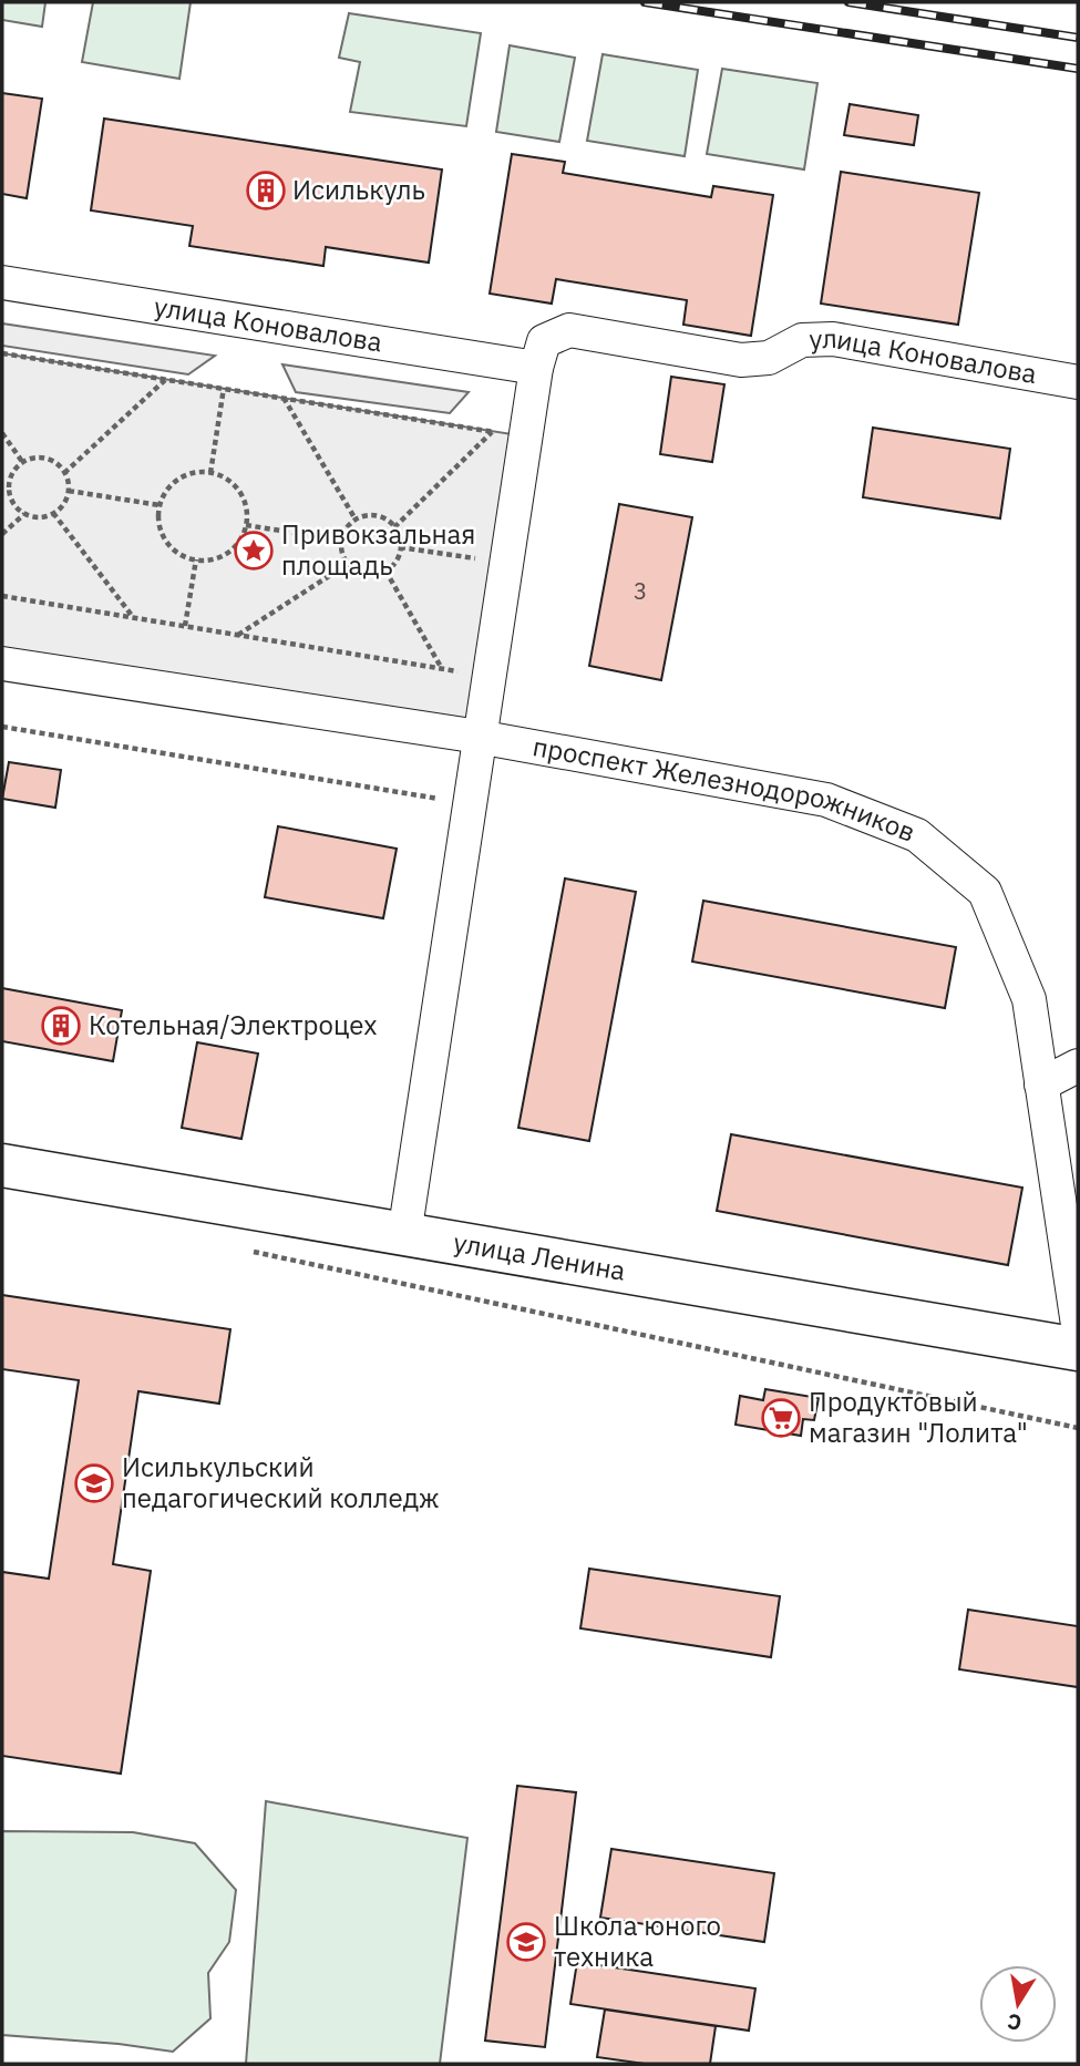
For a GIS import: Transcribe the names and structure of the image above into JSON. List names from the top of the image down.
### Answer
{
  "streets": {
    "street": ["улица Коновалова", "проспект Железнодорожников", "улица Ленина"]
  },
  "places": {
    "building": ["Исилькуль", "Котельная/Электроцех"],
    "place": ["Привокзальная площадь"],
    "supermarket": ["Продуктовый магазин \"Лолита\""],
    "school or university": ["Исилькульский педагогический колледж", "Школа юного техника"]
  },
  "house_numbers": ["3"],
  "north": "bottom"
}
